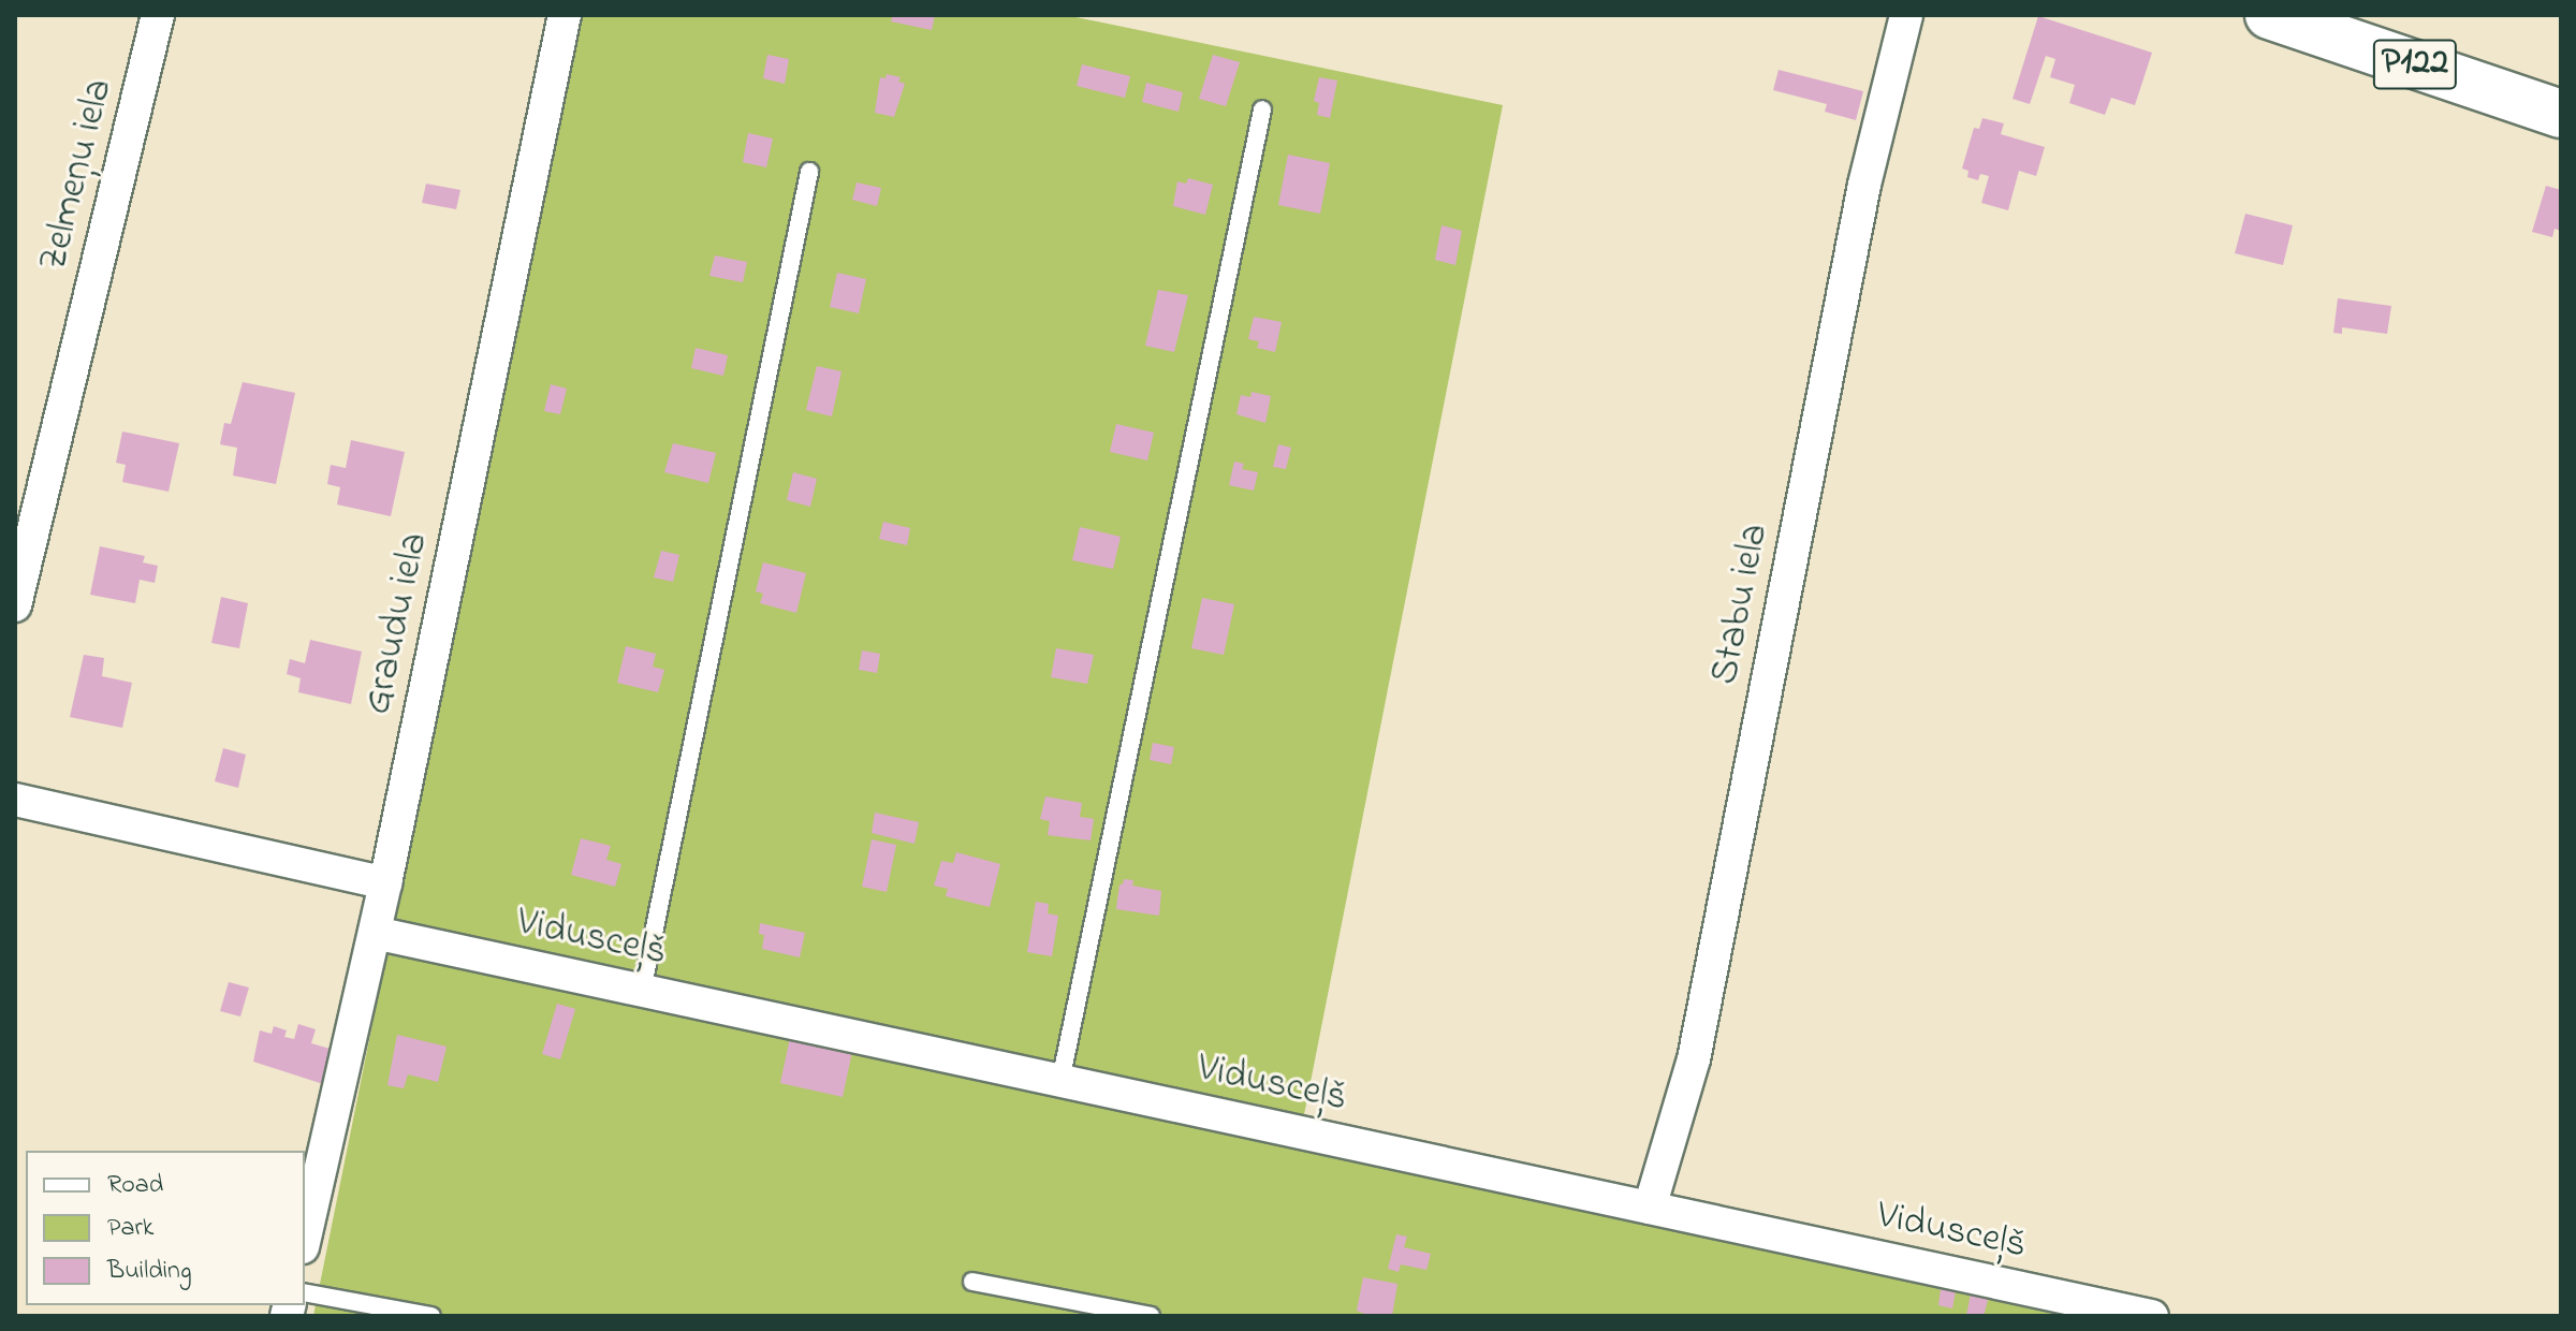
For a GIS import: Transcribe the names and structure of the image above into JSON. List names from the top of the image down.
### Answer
{
  "streets": {
    "main road": ["P122"],
    "street": [
      "Zelmeņu iela",
      "Stabu iela",
      "Graudu iela",
      "Vidusceļš"
    ]
  },
  "crossings": [
    ["Stabu iela", "Vidusceļš"],
    ["Graudu iela", "Vidusceļš"]
  ],
  "legend": ["Road", "Park", "Building"]
}
